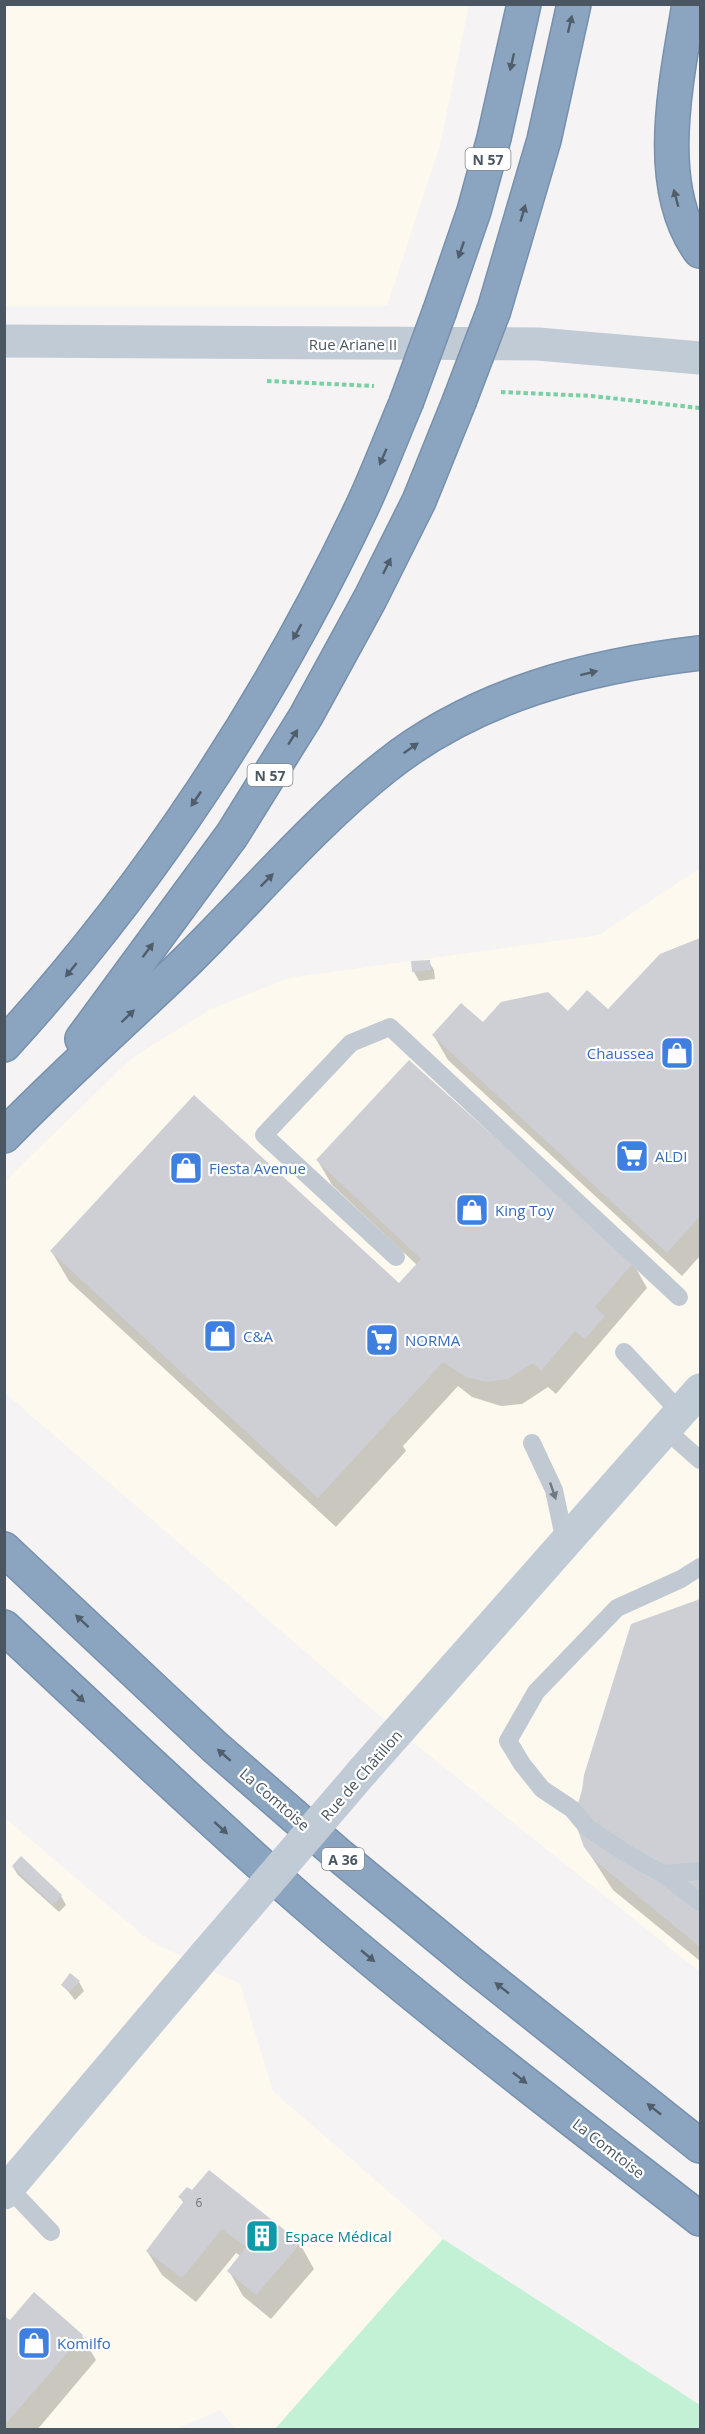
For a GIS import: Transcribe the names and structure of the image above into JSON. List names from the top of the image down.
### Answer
{
  "streets": {
    "highway": ["N 57", "La Comtoise", "A 36"],
    "street": ["Rue Ariane II", "Rue de Châtillon"]
  },
  "places": {
    "shop": [
      "Chaussea",
      "Fiesta Avenue",
      "King Toy",
      "C&A",
      "Komilfo"
    ],
    "supermarket": ["ALDI", "NORMA"],
    "building": ["Espace Médical"]
  },
  "house_numbers": ["6"]
}
